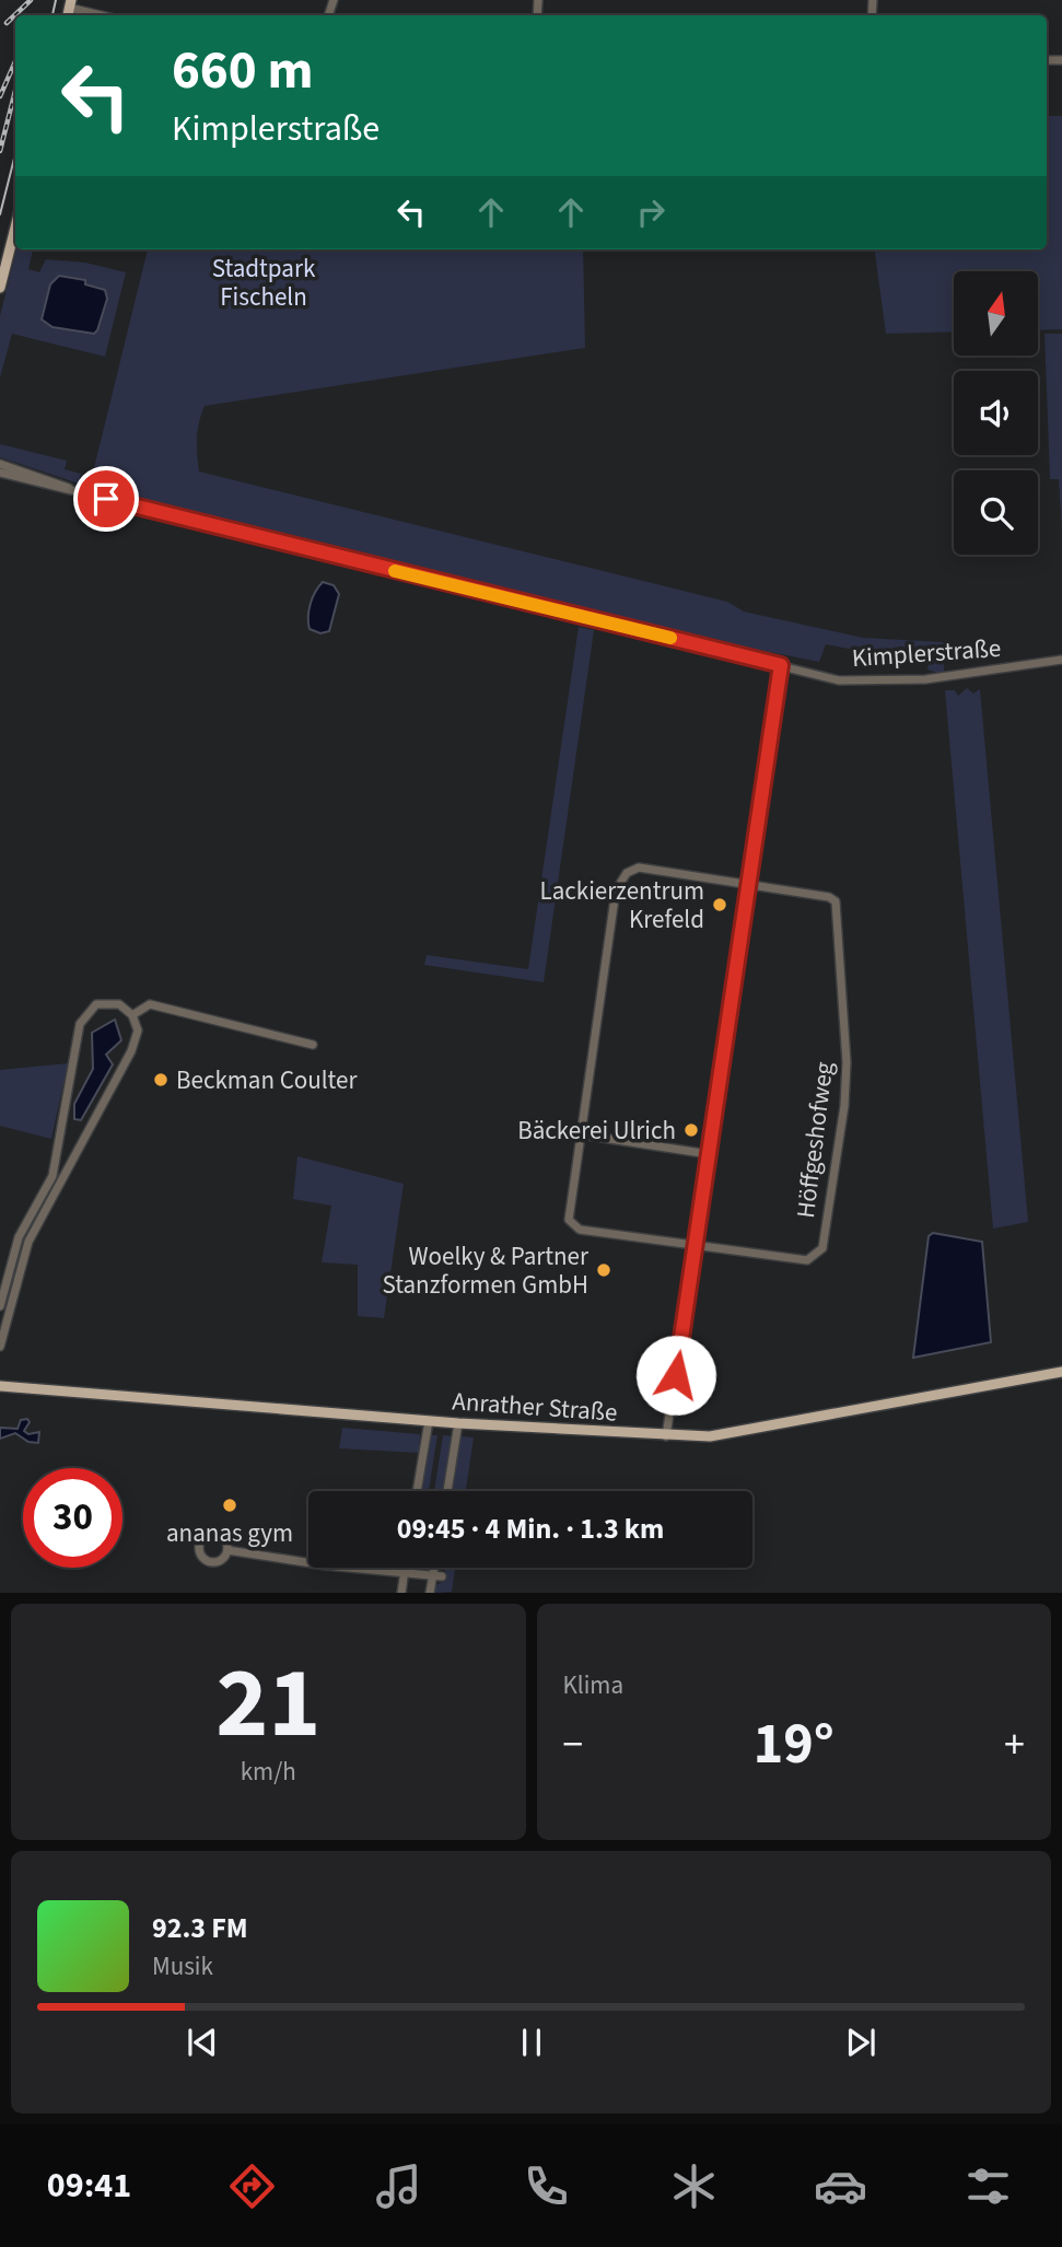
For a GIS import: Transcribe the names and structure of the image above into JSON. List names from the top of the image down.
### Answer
{
  "streets": {
    "main road": ["Anrather Straße"],
    "street": ["Kimplerstraße", "Höffgeshofweg"]
  },
  "parks": ["Stadtpark Fischeln"],
  "places": [
    "Lackierzentrum Krefeld",
    "Beckman Coulter",
    "Bäckerei Ulrich",
    "Woelky & Partner Stanzformen GmbH",
    "ananas gym"
  ],
  "north": "top",
  "page": {
    "turn": ["660 m", "Kimplerstraße"],
    "limit": "30",
    "trip": "09:45 · 4 Min. · 1.3 km",
    "tile": [
      ["21", "km/h"],
      "Klima"
    ],
    "heat": ["−", "19°", "+"],
    "song": ["92.3 FM", "Musik"],
    "tabs": "09:41"
  }
}
